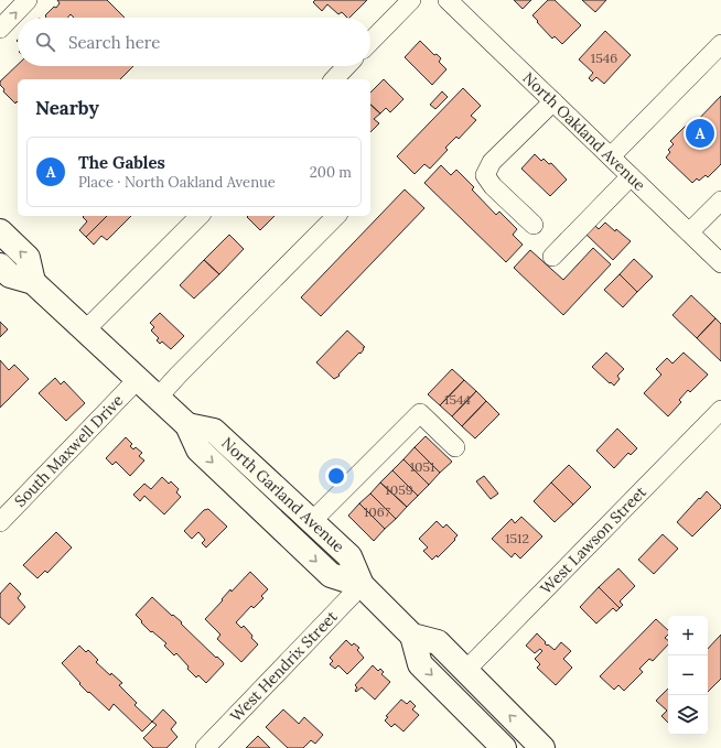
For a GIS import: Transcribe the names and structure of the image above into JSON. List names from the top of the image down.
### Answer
{
  "streets": {
    "main road": ["North Garland Avenue"],
    "street": [
      "North Oakland Avenue",
      "South Maxwell Drive",
      "West Lawson Street",
      "West Hendrix Street"
    ]
  },
  "crossings": [
    ["South Maxwell Drive", "North Garland Avenue"],
    ["North Garland Avenue", "West Lawson Street"],
    ["North Garland Avenue", "West Hendrix Street"]
  ],
  "house_numbers": [
    "1546",
    "1544",
    "1051",
    "1059",
    "1067",
    "1512"
  ],
  "page": {
    "search": "Search here",
    "heading": "Nearby",
    "pins": "A",
    "list": [
      {
        "mark": "A",
        "name": "The Gables",
        "note": "Place · North Oakland Avenue",
        "value": "200 m"
      }
    ],
    "map_buttons": ["+", "−"]
  }
}
